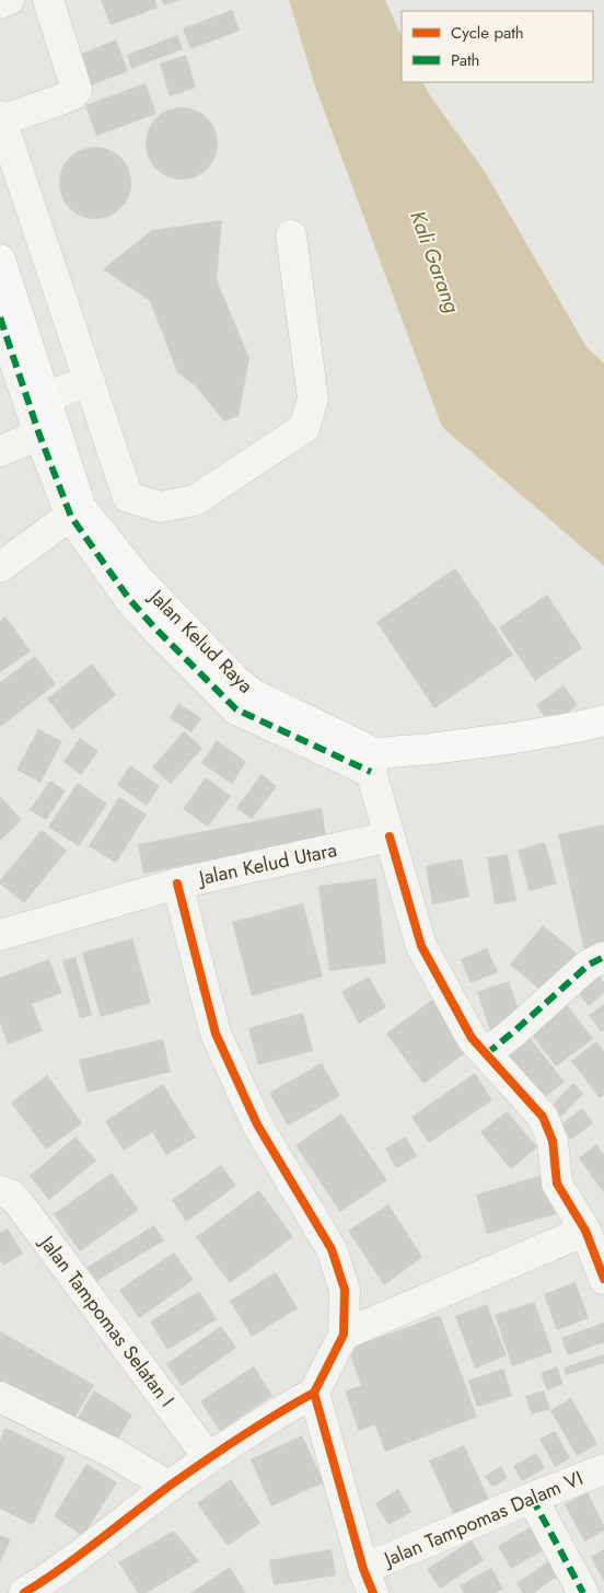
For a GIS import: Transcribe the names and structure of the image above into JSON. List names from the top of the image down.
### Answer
{
  "streets": {
    "main road": ["Jalan Kelud Raya"],
    "street": ["Jalan Kelud Utara", "Jalan Tampomas Selatan I", "Jalan Tampomas Dalam VI"]
  },
  "water": ["Kali Garang"],
  "legend": ["Cycle path", "Path"]
}
